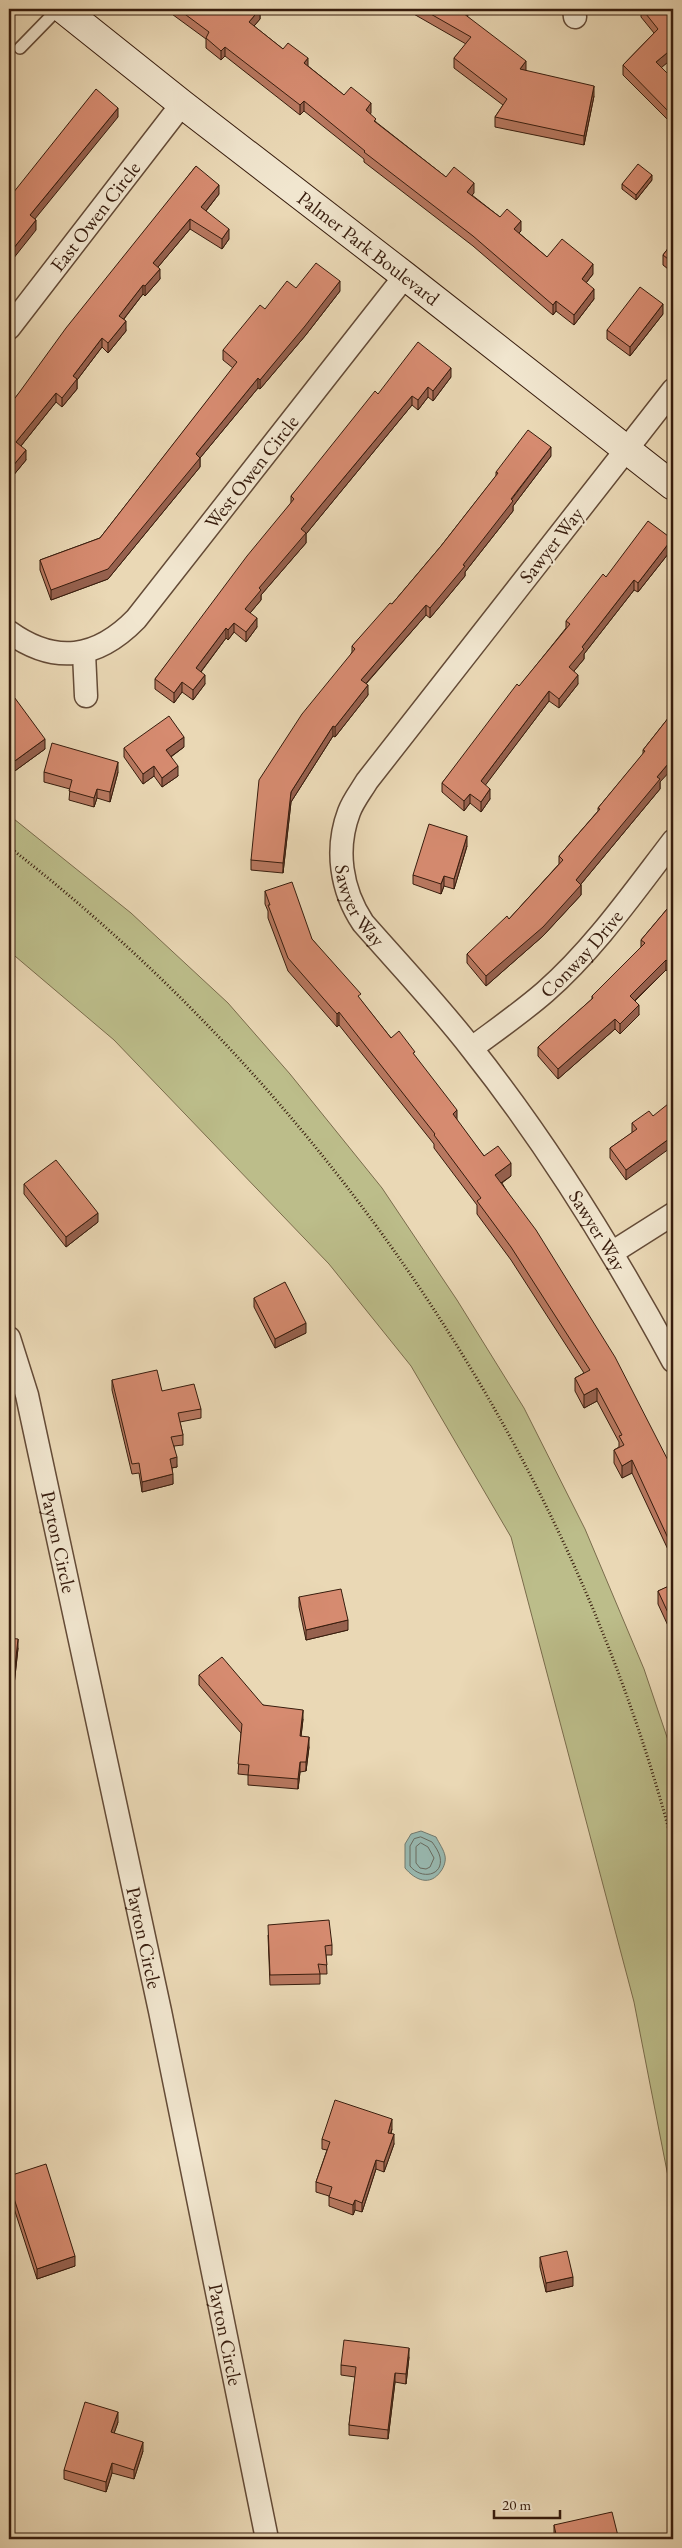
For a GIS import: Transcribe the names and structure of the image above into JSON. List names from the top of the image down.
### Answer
{
  "streets": {
    "main road": ["Palmer Park Boulevard"],
    "street": [
      "East Owen Circle",
      "West Owen Circle",
      "Sawyer Way",
      "Conway Drive",
      "Payton Circle"
    ]
  },
  "crossings": [
    ["East Owen Circle", "Palmer Park Boulevard"],
    ["Palmer Park Boulevard", "West Owen Circle"],
    ["Palmer Park Boulevard", "Sawyer Way"],
    ["Sawyer Way", "Conway Drive"]
  ],
  "scale_bar": "20 m"
}
